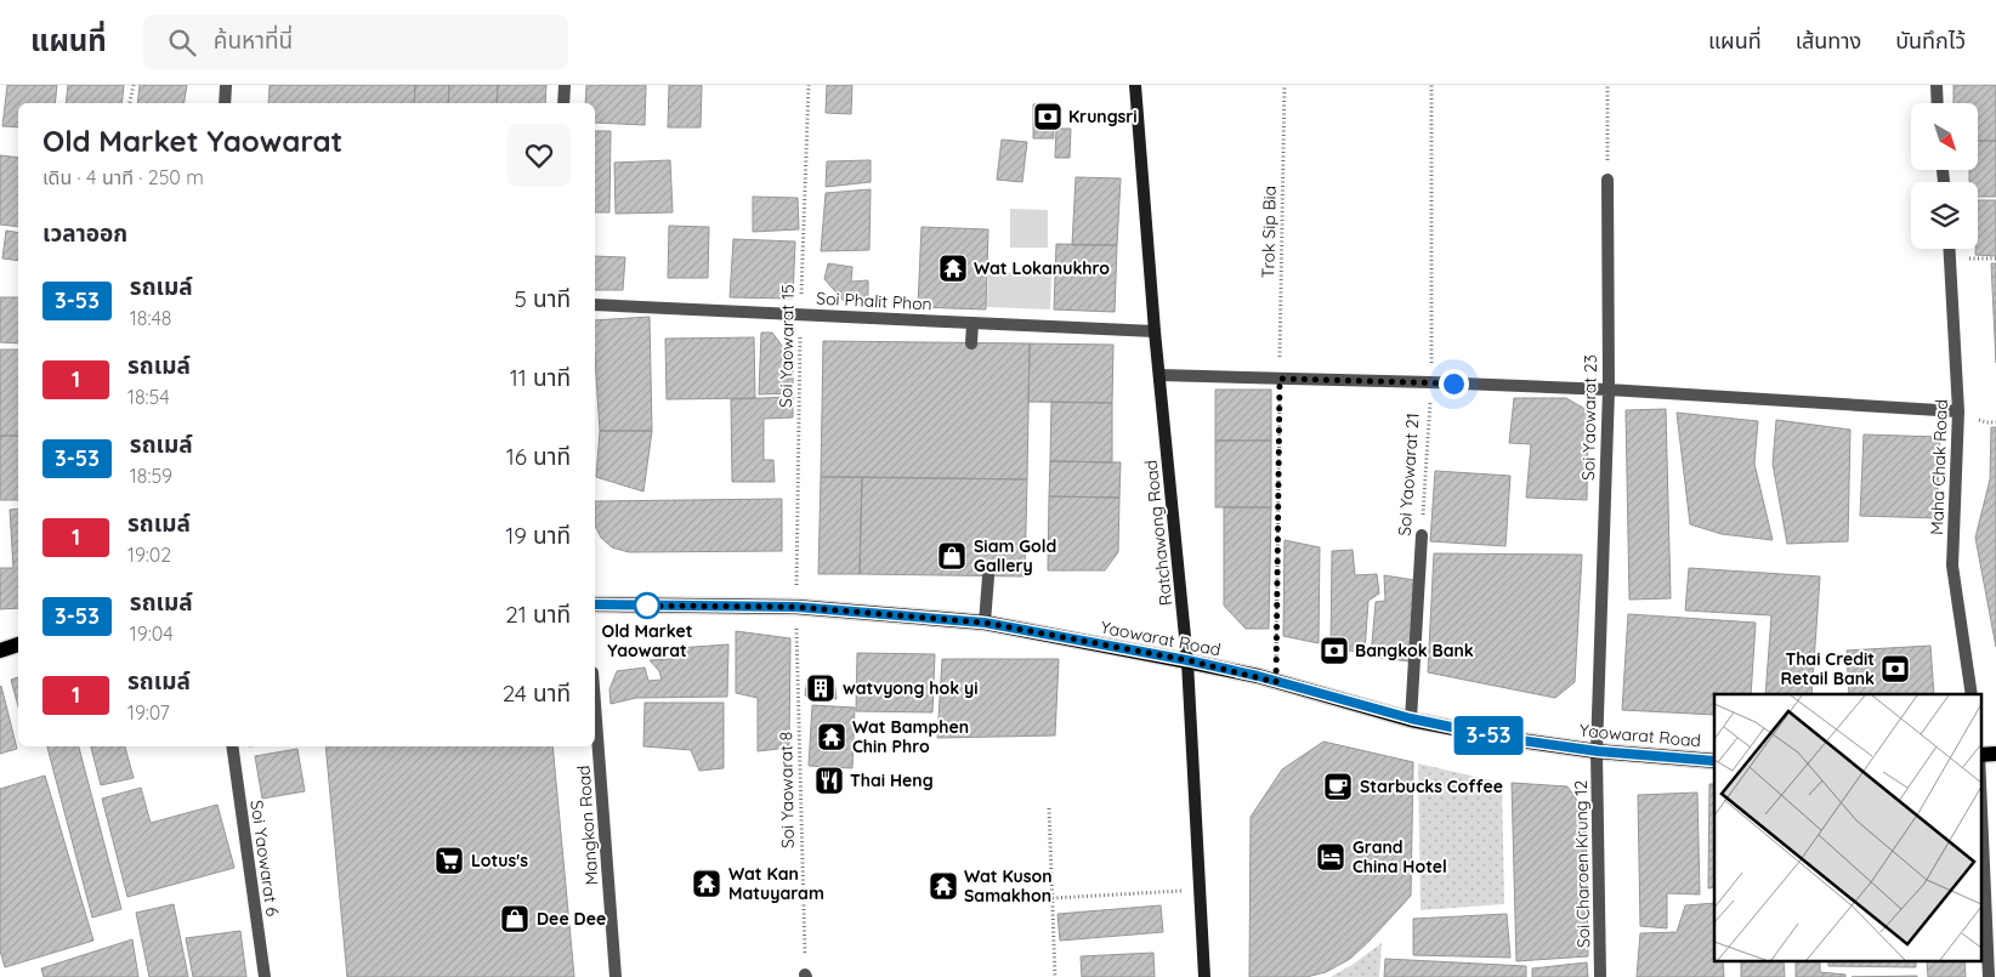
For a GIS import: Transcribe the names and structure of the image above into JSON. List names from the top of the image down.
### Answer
{
  "streets": {
    "main road": ["Yaowarat Road"],
    "street": [
      "Soi Phalit Phon",
      "Soi Yaowarat 23",
      "Maha Chak Road",
      "Soi Yaowarat 21",
      "Ratchawong Road",
      "Mangkon Road",
      "Soi Yaowarat 6",
      "Soi Charoen Krung 12"
    ],
    "path": ["Trok Sip Bia", "Soi Yaowarat 15", "Soi Yaowarat 8"]
  },
  "crossings": [
    ["Trok Sip Bia", "Yaowarat Road"],
    ["Soi Phalit Phon", "Soi Yaowarat 15"],
    ["Soi Phalit Phon", "Ratchawong Road"],
    ["Soi Yaowarat 15", "Yaowarat Road"],
    ["Soi Yaowarat 15", "Soi Yaowarat 8"],
    ["Soi Yaowarat 23", "Yaowarat Road"],
    ["Soi Yaowarat 23", "Soi Charoen Krung 12"],
    ["Soi Yaowarat 21", "Yaowarat Road"],
    ["Ratchawong Road", "Yaowarat Road"],
    ["Yaowarat Road", "Soi Yaowarat 8"],
    ["Yaowarat Road", "Soi Charoen Krung 12"]
  ],
  "places": {
    "bank": ["Krungsri", "Bangkok Bank", "Thai Credit Retail Bank"],
    "temple": [
      "Wat Lokanukhro",
      "Wat Bamphen Chin Phro",
      "Wat Kan Matuyaram",
      "Wat Kuson Samakhon"
    ],
    "shop": ["Siam Gold Gallery", "Dee Dee"],
    "other": ["Old Market Yaowarat"],
    "building": ["watvyong hok yi"],
    "restaurant": ["Thai Heng"],
    "cafe": ["Starbucks Coffee"],
    "hotel": ["Grand China Hotel"],
    "supermarket": ["Lotus's"]
  },
  "lines": ["bus line 3-53"],
  "north": "bottom right",
  "page": {
    "header": "แผนที่",
    "search": "ค้นหาที่นี่",
    "nav": ["แผนที่", "เส้นทาง", "บันทึกไว้"],
    "on_map": "3-53",
    "heading": [
      ["Old Market Yaowarat", "เดิน · 4 นาที · 250 m"],
      "เวลาออก"
    ],
    "list": [
      {
        "mark": "3-53",
        "name": "รถเมล์",
        "note": "18:48",
        "value": "5 นาที"
      },
      {
        "mark": "1",
        "name": "รถเมล์",
        "note": "18:54",
        "value": "11 นาที"
      },
      {
        "mark": "3-53",
        "name": "รถเมล์",
        "note": "18:59",
        "value": "16 นาที"
      },
      {
        "mark": "1",
        "name": "รถเมล์",
        "note": "19:02",
        "value": "19 นาที"
      },
      {
        "mark": "3-53",
        "name": "รถเมล์",
        "note": "19:04",
        "value": "21 นาที"
      },
      {
        "mark": "1",
        "name": "รถเมล์",
        "note": "19:07",
        "value": "24 นาที"
      }
    ]
  }
}
